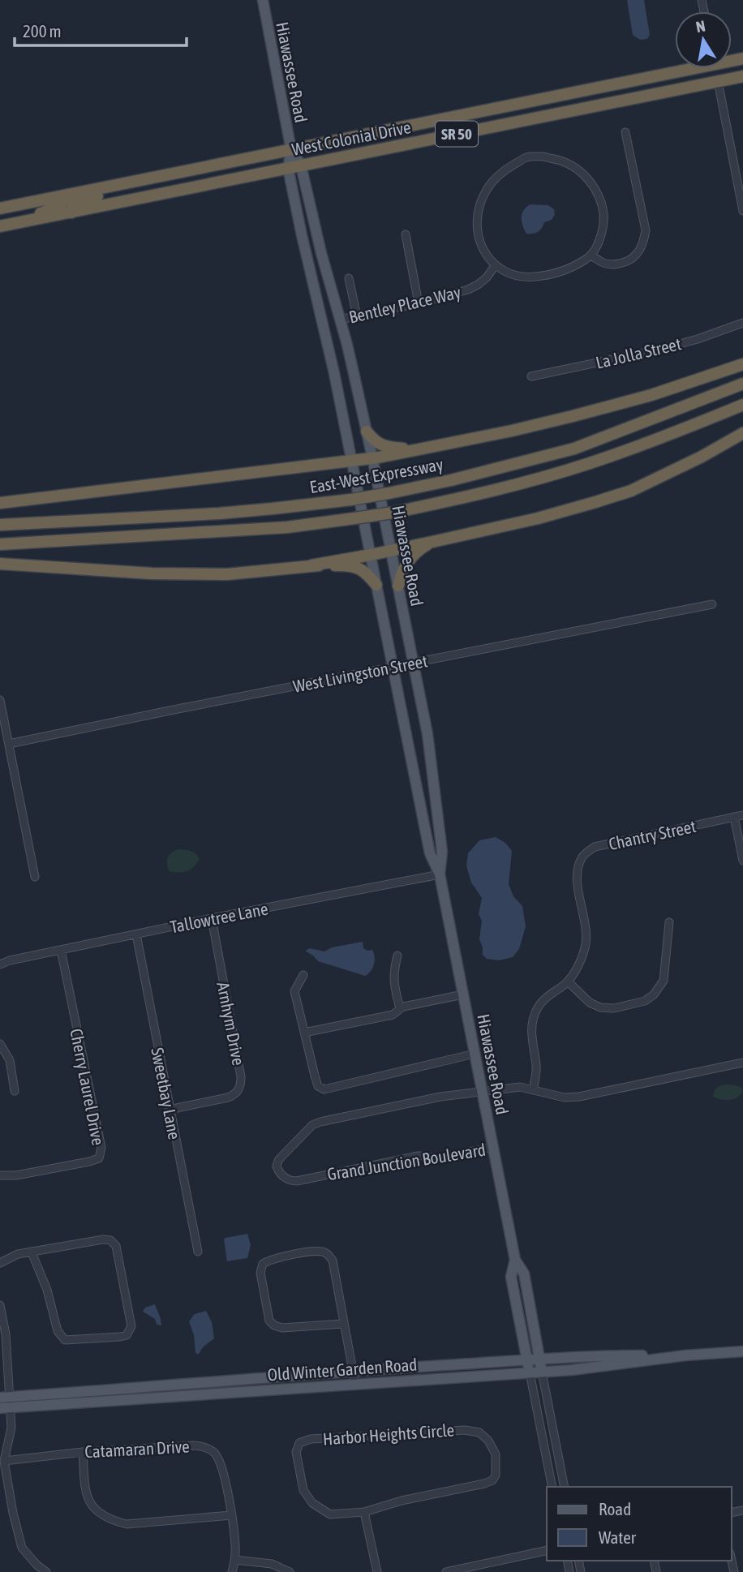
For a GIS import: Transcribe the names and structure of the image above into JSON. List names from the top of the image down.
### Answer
{
  "streets": {
    "highway": ["SR 50", "West Colonial Drive", "East-West Expressway"],
    "main road": ["Hiawassee Road", "Old Winter Garden Road"],
    "street": [
      "Bentley Place Way",
      "La Jolla Street",
      "West Livingston Street",
      "Chantry Street",
      "Tallowtree Lane",
      "Arnhym Drive",
      "Cherry Laurel Drive",
      "Sweetbay Lane",
      "Grand Junction Boulevard",
      "Harbor Heights Circle",
      "Catamaran Drive"
    ]
  },
  "crossings": [
    ["Hiawassee Road", "West Colonial Drive"],
    ["Hiawassee Road", "Bentley Place Way"],
    ["Hiawassee Road", "West Livingston Street"],
    ["Hiawassee Road", "Tallowtree Lane"],
    ["Hiawassee Road", "Grand Junction Boulevard"],
    ["Hiawassee Road", "Old Winter Garden Road"],
    ["Chantry Street", "Grand Junction Boulevard"],
    ["Tallowtree Lane", "Arnhym Drive"],
    ["Tallowtree Lane", "Cherry Laurel Drive"],
    ["Tallowtree Lane", "Sweetbay Lane"],
    ["Arnhym Drive", "Sweetbay Lane"]
  ],
  "legend": ["Road", "Water"],
  "scale_bar": "200 m",
  "north": "top"
}
